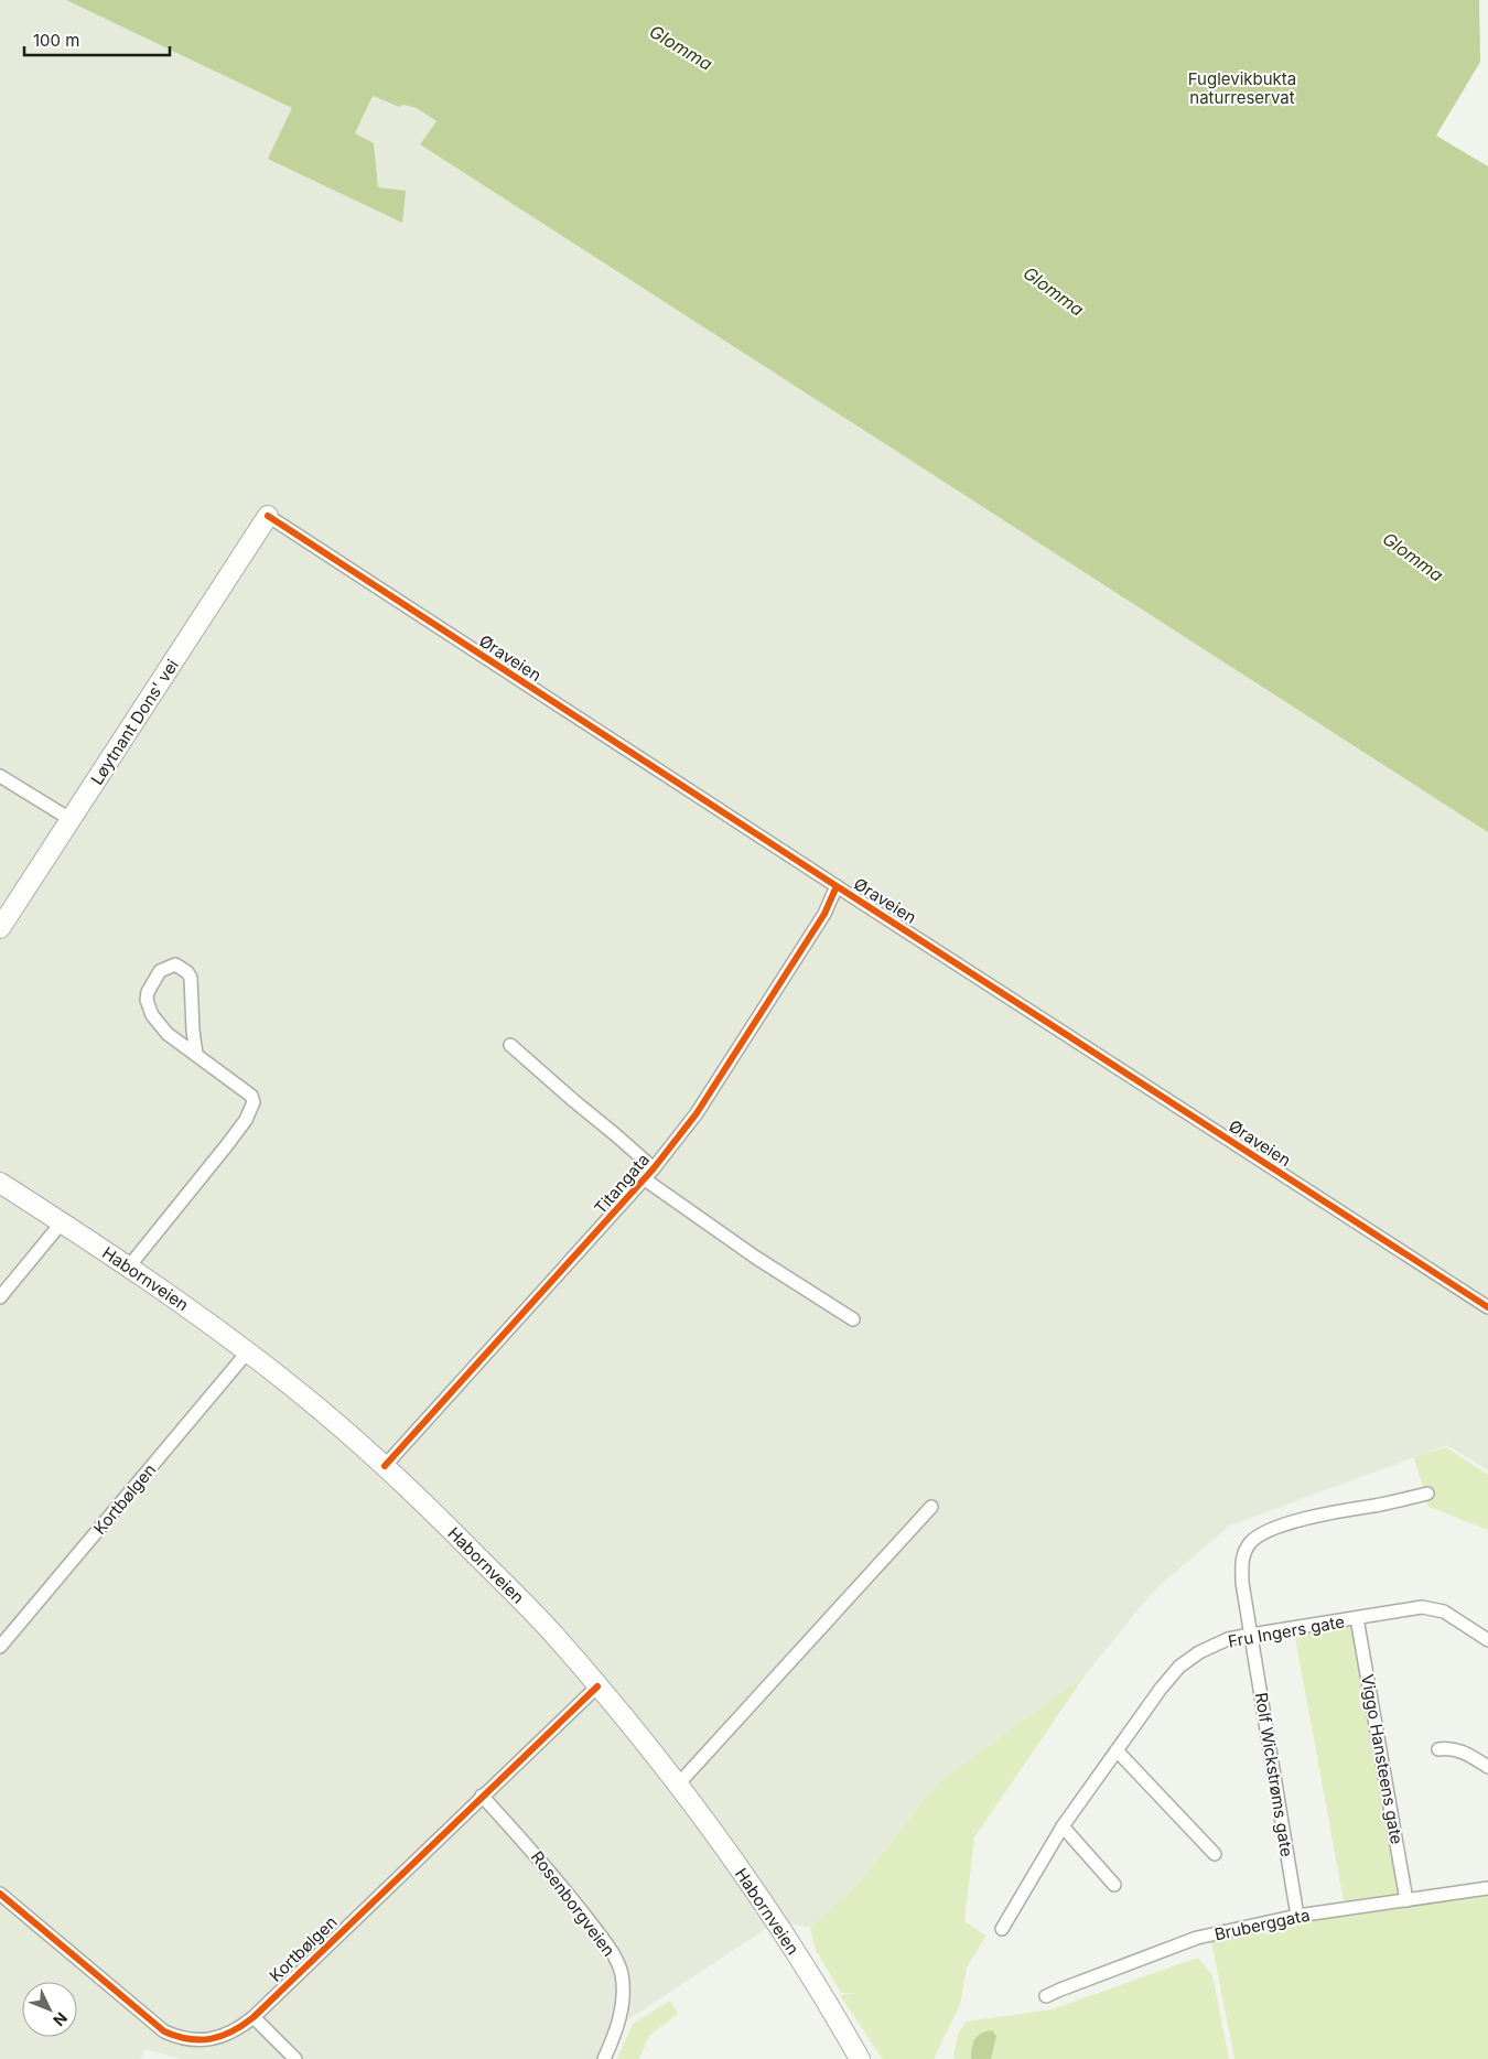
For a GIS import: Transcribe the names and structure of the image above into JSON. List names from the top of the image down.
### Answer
{
  "streets": {
    "highway": ["Løytnant Dons' vei", "Habornveien"],
    "street": [
      "Øraveien",
      "Titangata",
      "Kortbølgen",
      "Fru Ingers gate",
      "Viggo Hansteens gate",
      "Rolf Wickstrøms gate",
      "Rosenborgveien",
      "Bruberggata"
    ]
  },
  "crossings": [
    ["Øraveien", "Løytnant Dons' vei"],
    ["Øraveien", "Titangata"],
    ["Titangata", "Habornveien"],
    ["Habornveien", "Kortbølgen"],
    ["Kortbølgen", "Rosenborgveien"],
    ["Fru Ingers gate", "Viggo Hansteens gate"],
    ["Fru Ingers gate", "Rolf Wickstrøms gate"],
    ["Viggo Hansteens gate", "Bruberggata"],
    ["Rolf Wickstrøms gate", "Bruberggata"]
  ],
  "water": ["Glomma"],
  "parks": ["Fuglevikbukta naturreservat"],
  "scale_bar": "100 m",
  "north": "bottom right"
}
